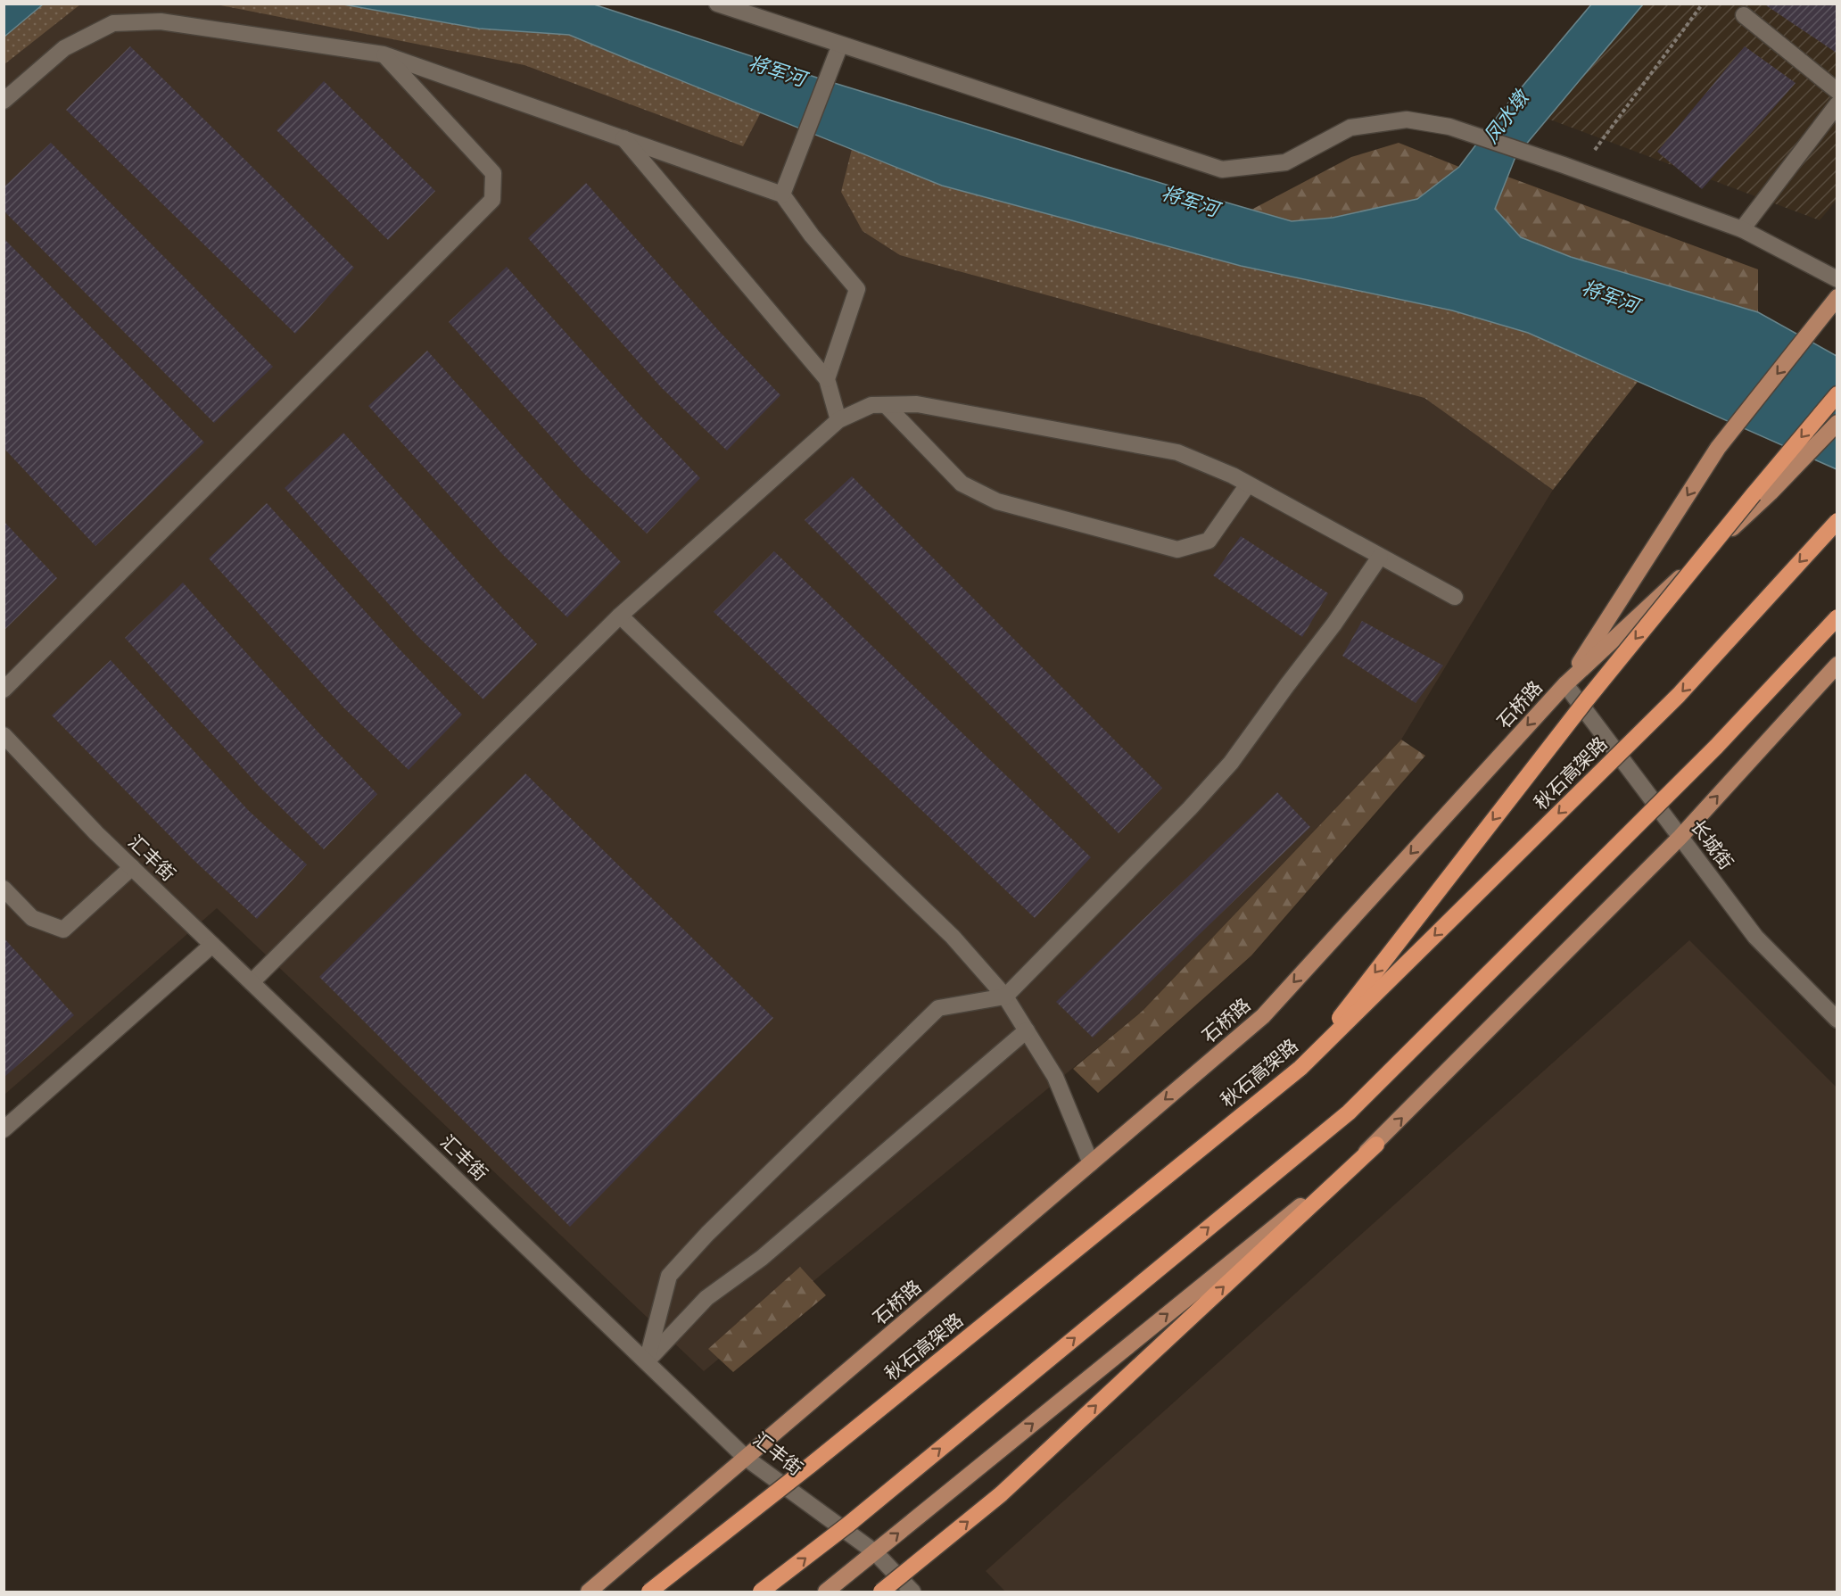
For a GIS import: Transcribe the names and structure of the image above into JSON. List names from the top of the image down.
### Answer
{
  "streets": {
    "highway": ["秋石高架路"],
    "main road": ["石桥路"],
    "street": ["长城街", "汇丰街"]
  },
  "crossings": [
    ["石桥路", "长城街"],
    ["石桥路", "汇丰街"]
  ],
  "one_way": ["石桥路"],
  "water": ["将军河", "凤水墩"]
}
